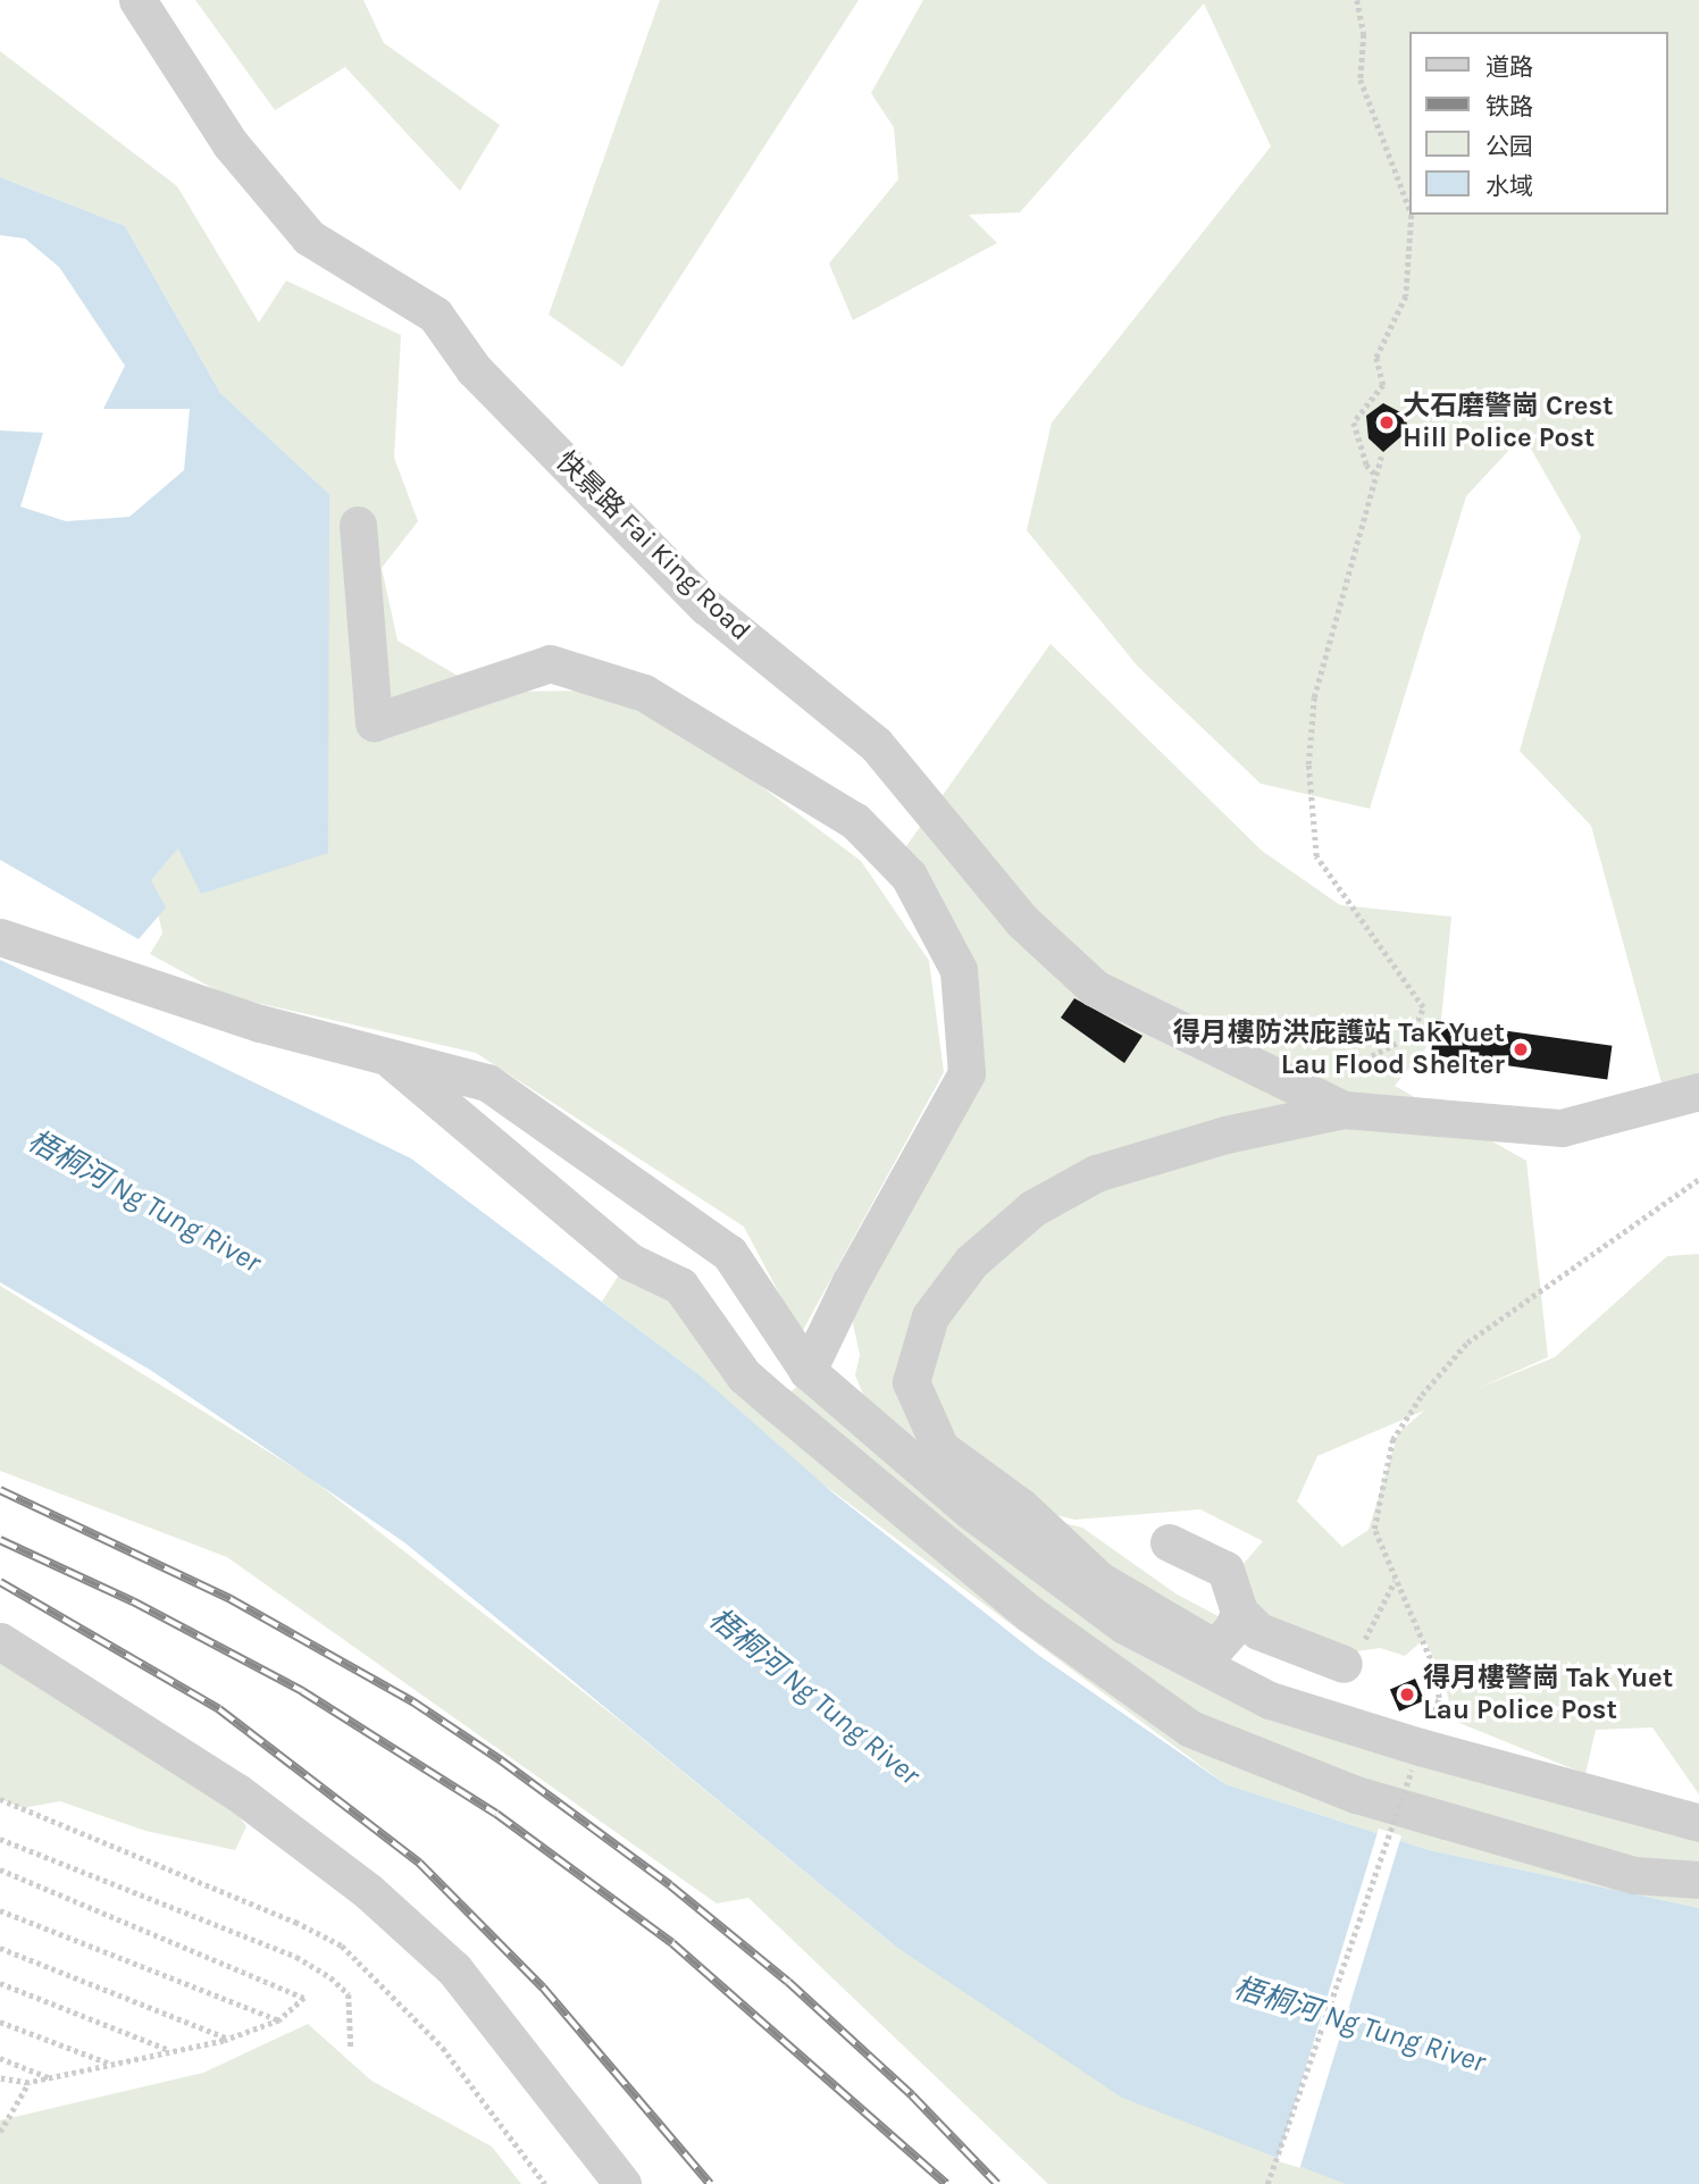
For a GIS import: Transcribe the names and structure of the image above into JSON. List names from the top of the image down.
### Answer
{
  "streets": {
    "street": ["快景路 Fai King Road"]
  },
  "water": ["梧桐河 Ng Tung River"],
  "places": ["大石磨警崗 Crest Hill Police Post", "得月樓防洪庇護站 Tak Yuet Lau Flood Shelter", "得月樓警崗 Tak Yuet Lau Police Post"],
  "legend": [
    "道路",
    "铁路",
    "公园",
    "水域"
  ]
}
